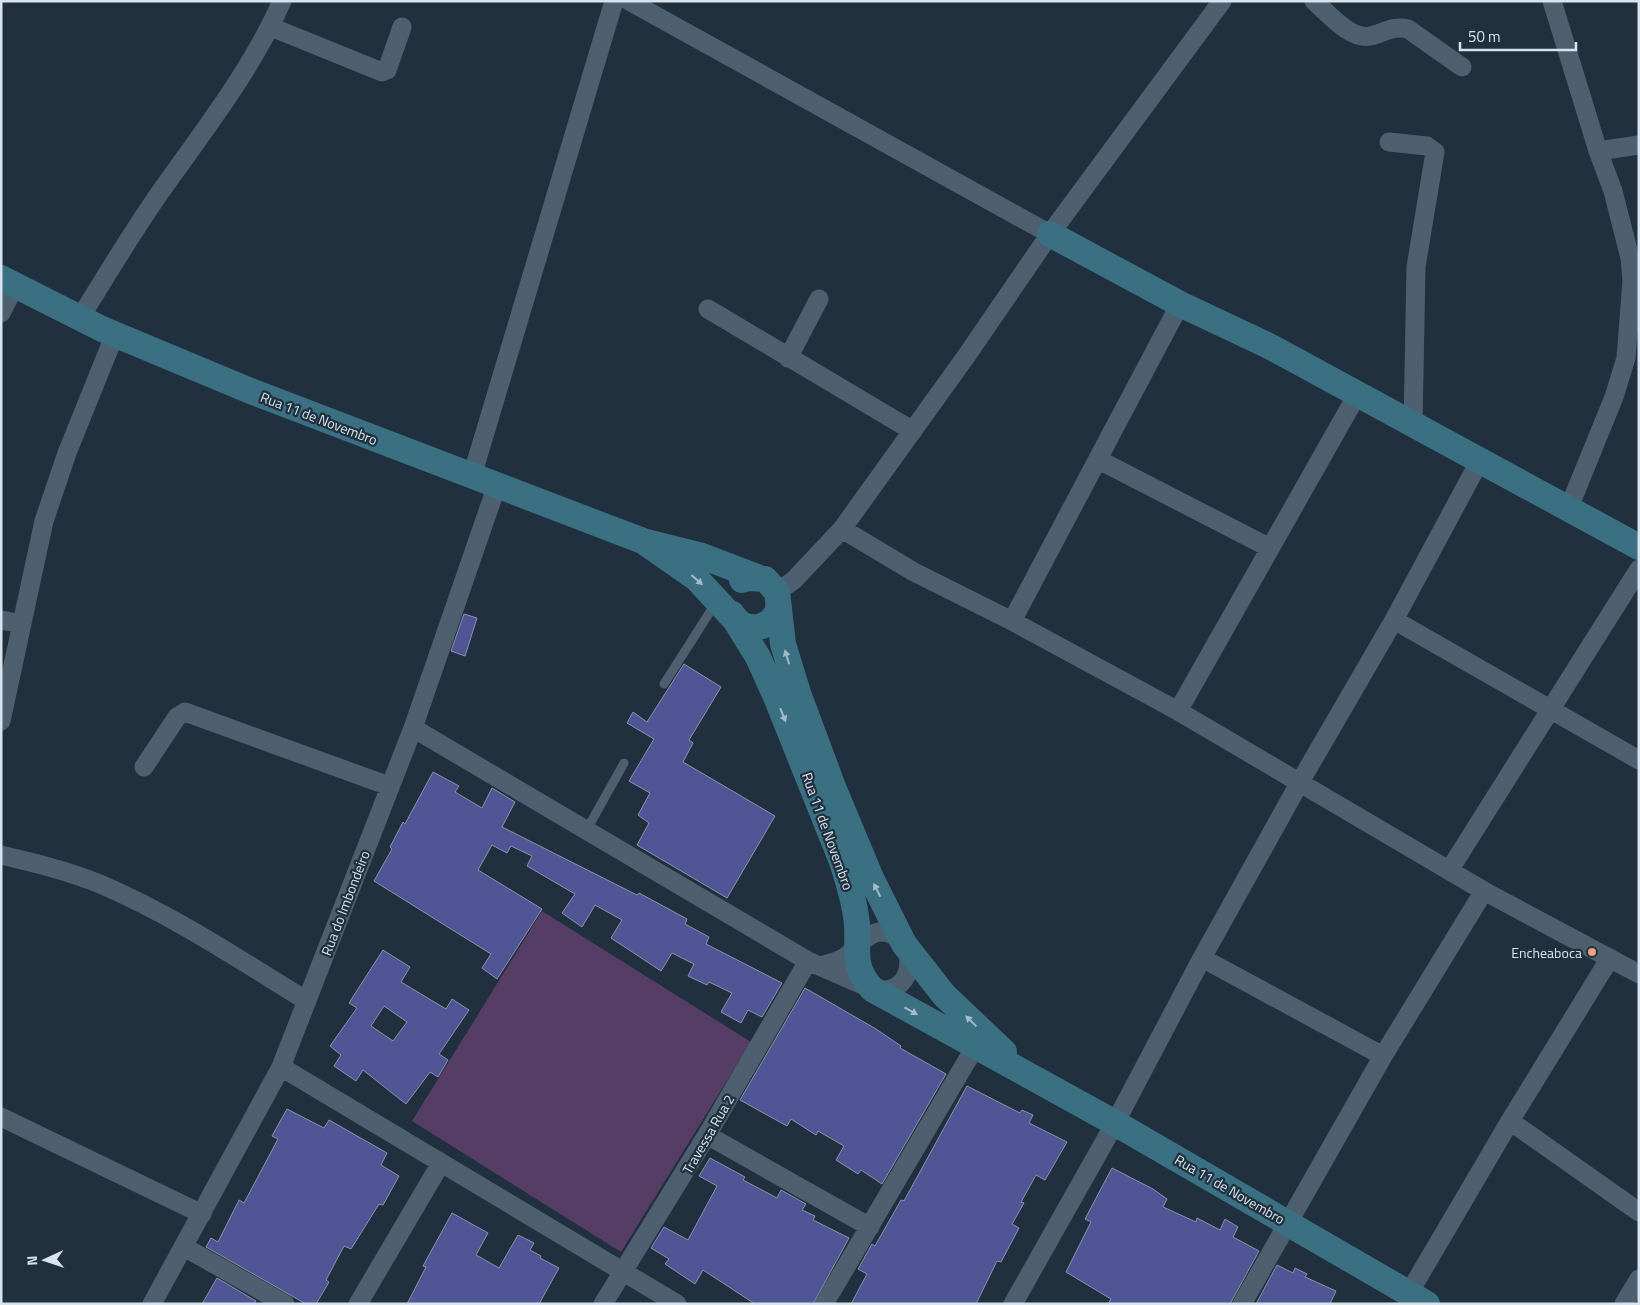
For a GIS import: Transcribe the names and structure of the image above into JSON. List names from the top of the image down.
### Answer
{
  "streets": {
    "main road": ["Rua 11 de Novembro"],
    "street": ["Rua do Imbondeiro", "Travessa Rua 2"]
  },
  "crossings": [
    ["Rua 11 de Novembro", "Rua do Imbondeiro"]
  ],
  "places": ["Encheaboca"],
  "scale_bar": "50 m",
  "north": "left"
}
